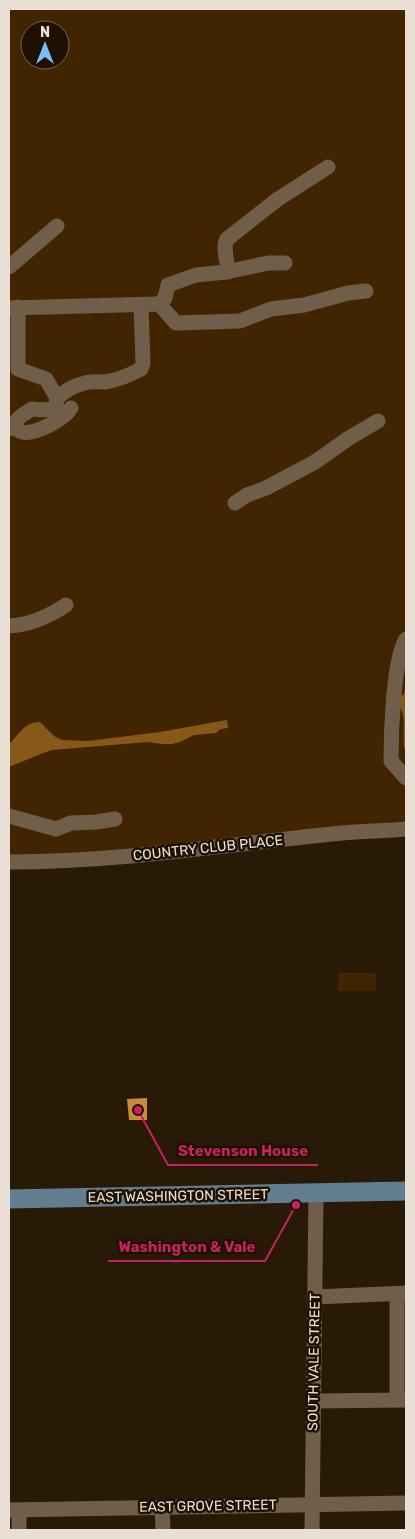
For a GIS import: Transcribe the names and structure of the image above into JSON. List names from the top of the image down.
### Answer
{
  "streets": {
    "main road": ["EAST WASHINGTON STREET"],
    "street": ["COUNTRY CLUB PLACE", "SOUTH VALE STREET", "EAST GROVE STREET"]
  },
  "crossings": [
    ["EAST WASHINGTON STREET", "SOUTH VALE STREET"],
    ["SOUTH VALE STREET", "EAST GROVE STREET"]
  ],
  "places": ["Stevenson House", "Washington & Vale"],
  "north": "top"
}
